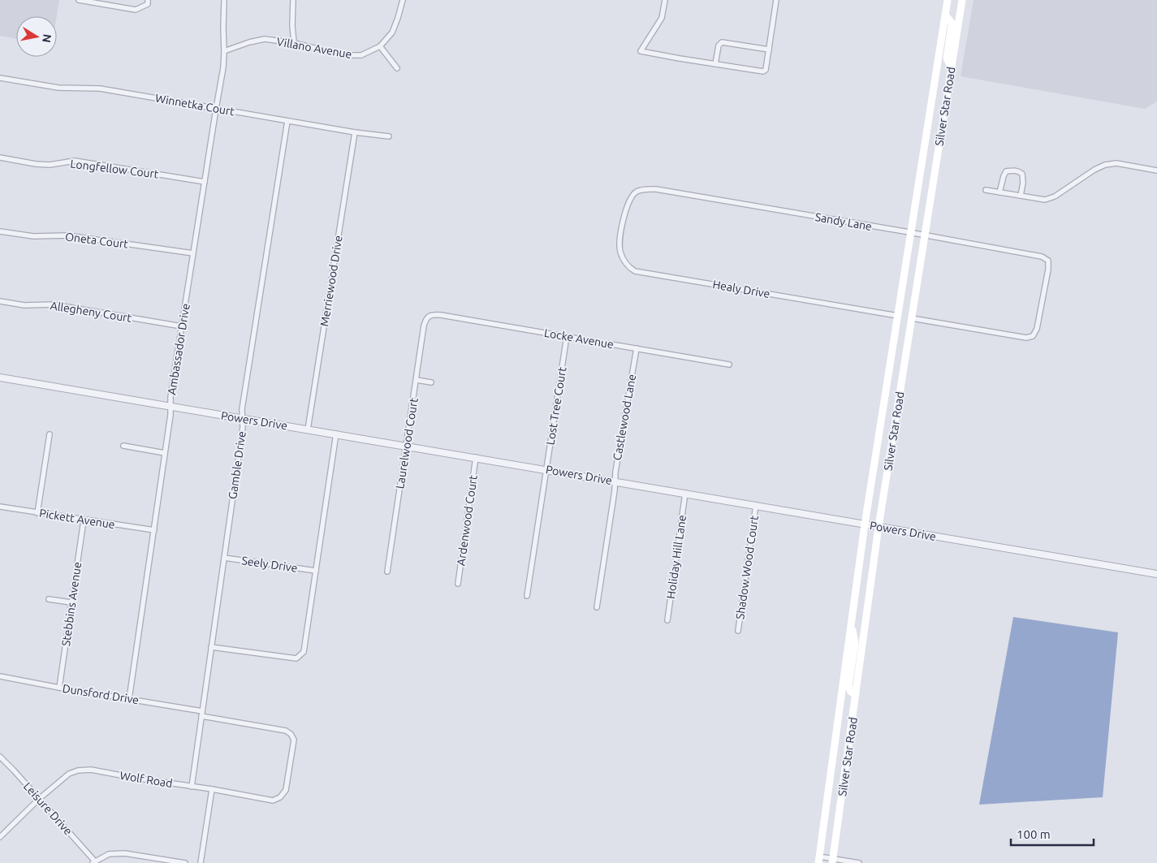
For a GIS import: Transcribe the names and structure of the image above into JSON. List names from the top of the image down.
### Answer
{
  "streets": {
    "main road": ["Silver Star Road"],
    "street": [
      "Villano Avenue",
      "Winnetka Court",
      "Longfellow Court",
      "Sandy Lane",
      "Oneta Court",
      "Merriewood Drive",
      "Healy Drive",
      "Allegheny Court",
      "Locke Avenue",
      "Ambassador Drive",
      "Lost Tree Court",
      "Castlewood Lane",
      "Powers Drive",
      "Laurelwood Court",
      "Gamble Drive",
      "Pickett Avenue",
      "Ardenwood Court",
      "Holiday Hill Lane",
      "Seely Drive",
      "Shadow Wood Court",
      "Stebbins Avenue",
      "Dunsford Drive",
      "Wolf Road",
      "Leisure Drive"
    ]
  },
  "crossings": [
    ["Villano Avenue", "Ambassador Drive"],
    ["Winnetka Court", "Merriewood Drive"],
    ["Winnetka Court", "Ambassador Drive"],
    ["Winnetka Court", "Gamble Drive"],
    ["Silver Star Road", "Sandy Lane"],
    ["Silver Star Road", "Healy Drive"],
    ["Silver Star Road", "Powers Drive"],
    ["Longfellow Court", "Ambassador Drive"],
    ["Sandy Lane", "Healy Drive"],
    ["Oneta Court", "Ambassador Drive"],
    ["Merriewood Drive", "Powers Drive"],
    ["Allegheny Court", "Ambassador Drive"],
    ["Locke Avenue", "Lost Tree Court"],
    ["Locke Avenue", "Castlewood Lane"],
    ["Locke Avenue", "Laurelwood Court"],
    ["Ambassador Drive", "Powers Drive"],
    ["Ambassador Drive", "Pickett Avenue"],
    ["Ambassador Drive", "Dunsford Drive"],
    ["Lost Tree Court", "Powers Drive"],
    ["Castlewood Lane", "Powers Drive"],
    ["Powers Drive", "Laurelwood Court"],
    ["Powers Drive", "Gamble Drive"],
    ["Powers Drive", "Ardenwood Court"],
    ["Powers Drive", "Holiday Hill Lane"],
    ["Powers Drive", "Shadow Wood Court"],
    ["Gamble Drive", "Seely Drive"],
    ["Gamble Drive", "Dunsford Drive"],
    ["Gamble Drive", "Wolf Road"],
    ["Pickett Avenue", "Stebbins Avenue"],
    ["Stebbins Avenue", "Dunsford Drive"],
    ["Dunsford Drive", "Wolf Road"],
    ["Wolf Road", "Leisure Drive"]
  ],
  "scale_bar": "100 m",
  "north": "right"
}
